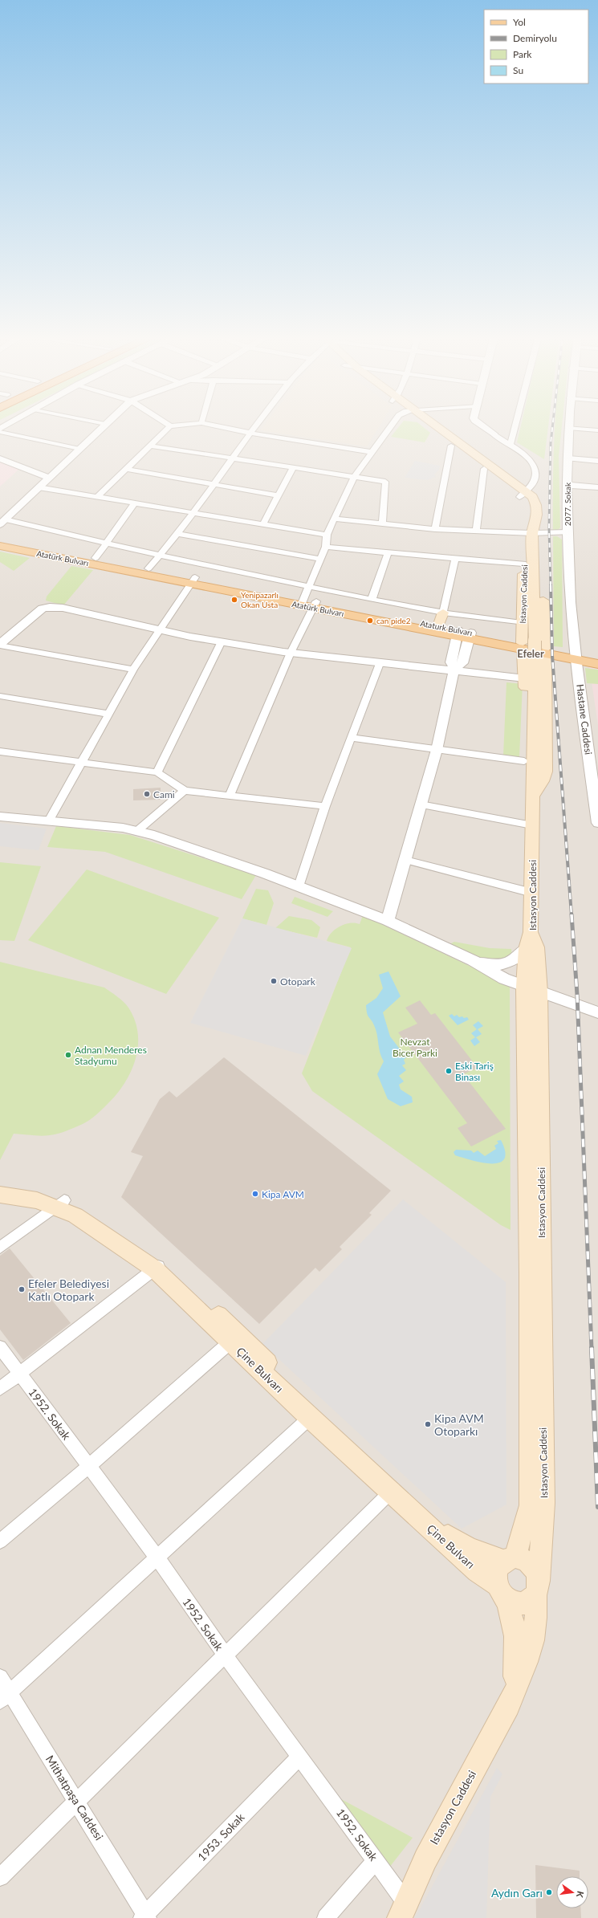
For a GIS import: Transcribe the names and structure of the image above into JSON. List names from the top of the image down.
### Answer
{
  "streets": {
    "main road": [
      "Atatürk Bulvarı",
      "Istasyon Caddesi",
      "Ataturk Bulvarı",
      "Çine Bulvarı"
    ],
    "street": [
      "2077. Sokak",
      "Hastane Caddesi",
      "1952. Sokak",
      "Mithatpaşa Caddesi",
      "1953. Sokak"
    ]
  },
  "crossings": [
    ["2077. Sokak", "Atatürk Bulvarı"],
    ["2077. Sokak", "Hastane Caddesi"],
    ["Atatürk Bulvarı", "Istasyon Caddesi"],
    ["Atatürk Bulvarı", "Ataturk Bulvarı"],
    ["Atatürk Bulvarı", "Hastane Caddesi"],
    ["Istasyon Caddesi", "Çine Bulvarı"],
    ["Istasyon Caddesi", "1952. Sokak"],
    ["1952. Sokak", "1953. Sokak"],
    ["Mithatpaşa Caddesi", "1953. Sokak"]
  ],
  "districts": ["Efeler"],
  "parks": ["Nevzat Bicer Parki"],
  "places": [
    "Yenipazarlı Okan Usta",
    "can pide2",
    "Cami",
    "Otopark",
    "Adnan Menderes Stadyumu",
    "Eski Tariş Binası",
    "Kipa AVM",
    "Efeler Belediyesi Katlı Otopark",
    "Kipa AVM Otoparkı",
    "Aydın Garı"
  ],
  "legend": [
    "Yol",
    "Demiryolu",
    "Park",
    "Su"
  ],
  "north": "right"
}
